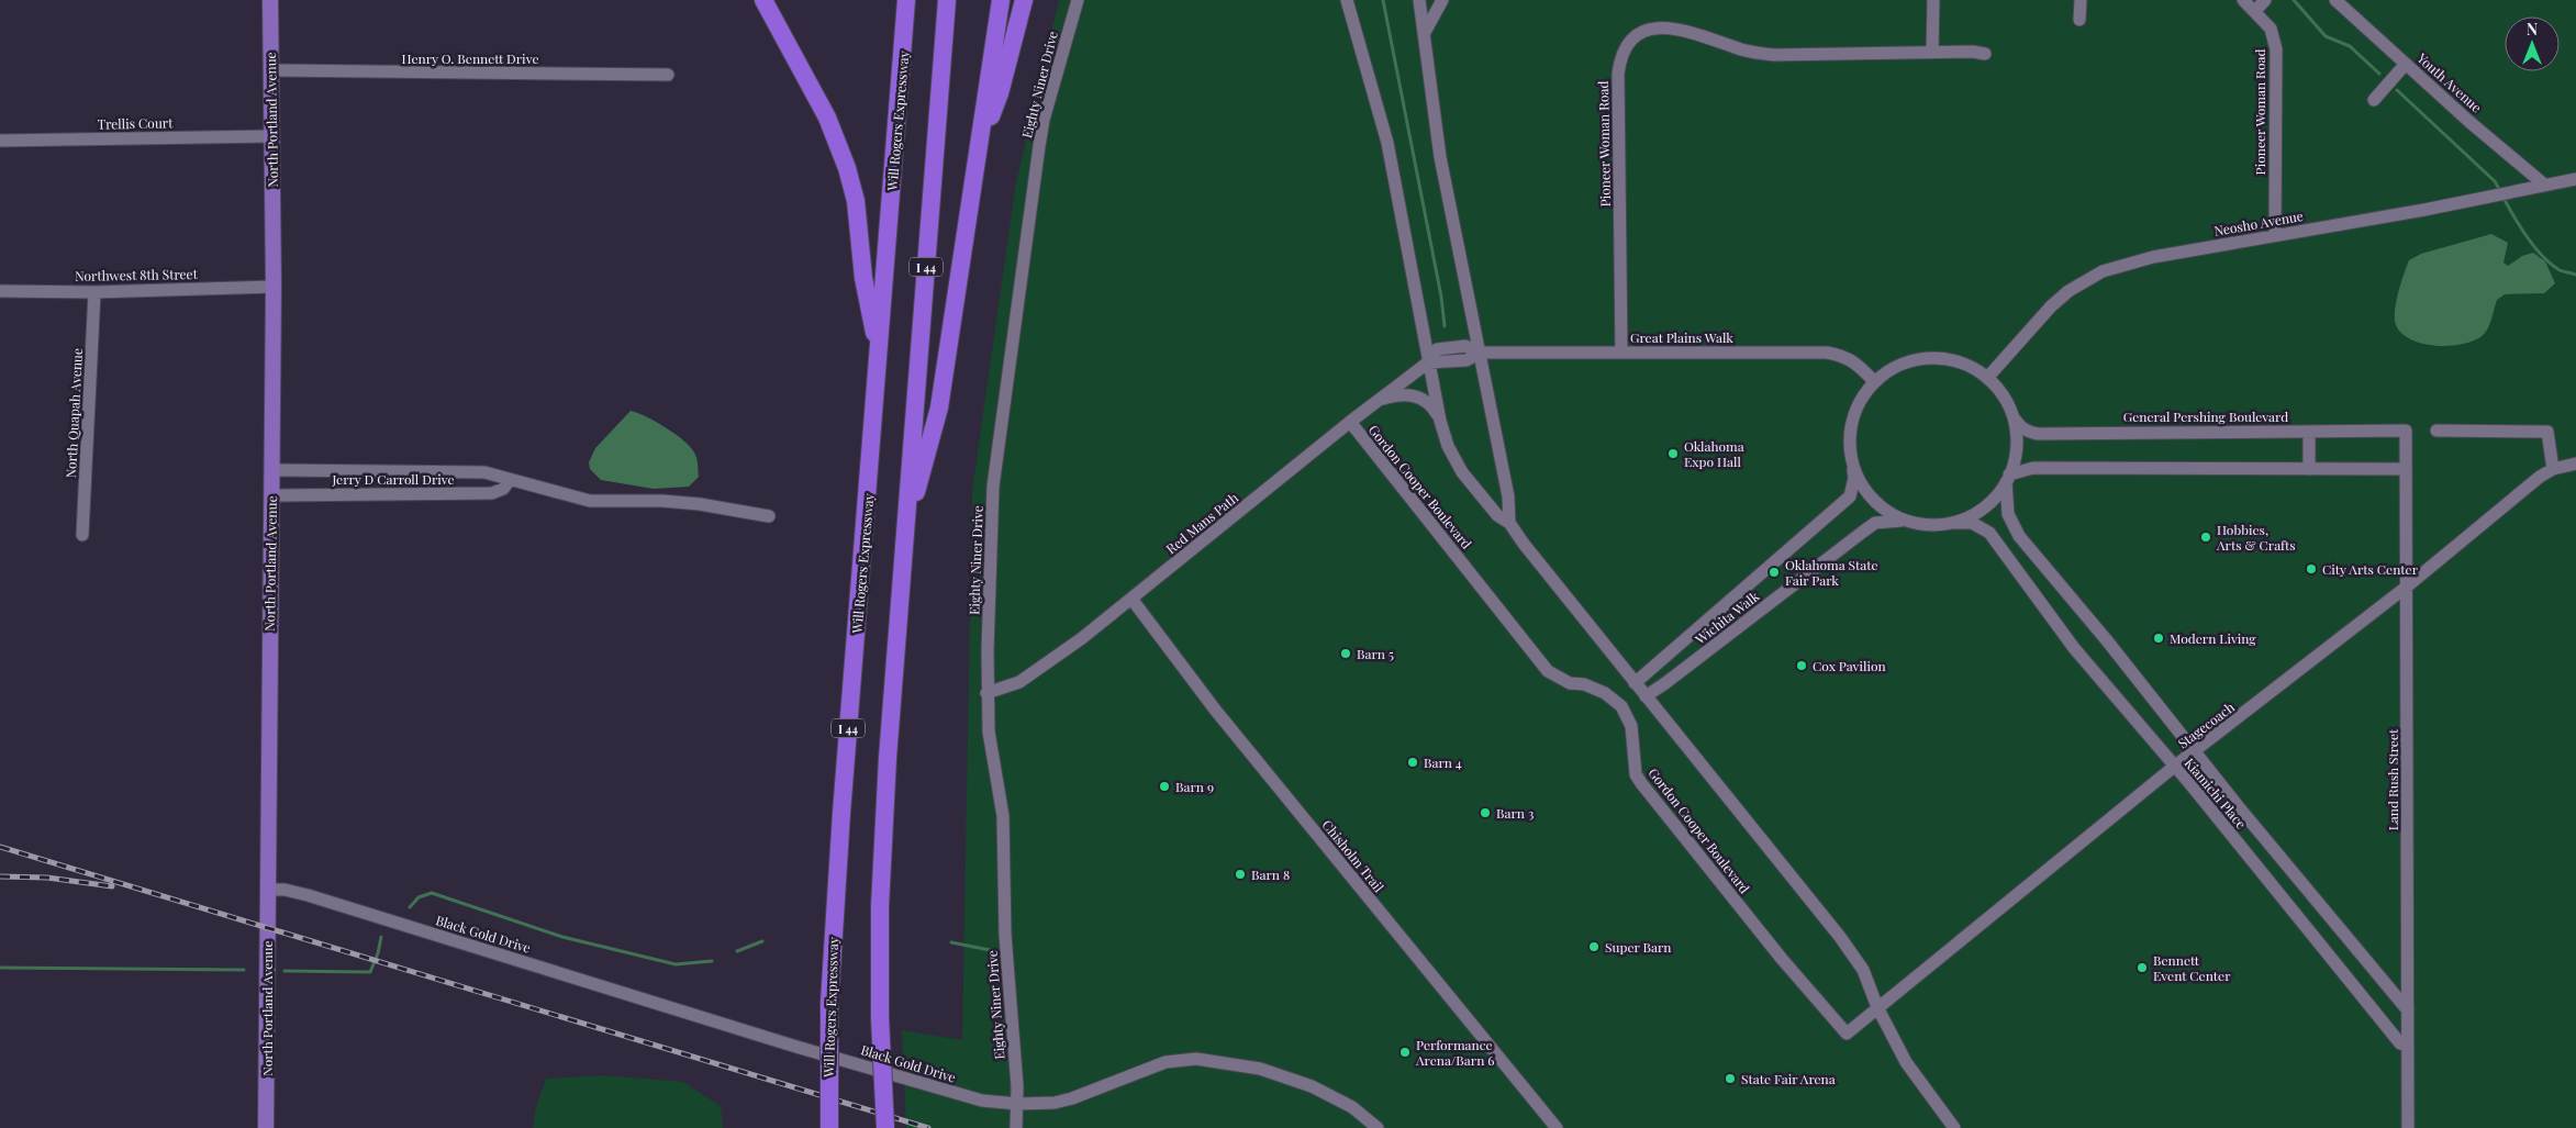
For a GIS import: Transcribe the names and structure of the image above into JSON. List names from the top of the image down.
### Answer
{
  "streets": {
    "highway": ["Will Rogers Expressway", "I 44"],
    "main road": ["North Portland Avenue"],
    "street": [
      "Henry O. Bennett Drive",
      "Youth Avenue",
      "Eighty Niner Drive",
      "Pioneer Woman Road",
      "Trellis Court",
      "Neosho Avenue",
      "Northwest 8th Street",
      "Great Plains Walk",
      "North Quapah Avenue",
      "General Pershing Boulevard",
      "Jerry D Carroll Drive",
      "Gordon Cooper Boulevard",
      "Red Mans Path",
      "Wichita Walk",
      "Stagecoach",
      "Land Rush Street",
      "Kiamichi Place",
      "Chisholm Trail",
      "Black Gold Drive"
    ]
  },
  "crossings": [
    ["Henry O. Bennett Drive", "North Portland Avenue"],
    ["Youth Avenue", "Neosho Avenue"],
    ["Eighty Niner Drive", "Red Mans Path"],
    ["Eighty Niner Drive", "Black Gold Drive"],
    ["Pioneer Woman Road", "Neosho Avenue"],
    ["Pioneer Woman Road", "Great Plains Walk"],
    ["North Portland Avenue", "Trellis Court"],
    ["North Portland Avenue", "Northwest 8th Street"],
    ["North Portland Avenue", "Jerry D Carroll Drive"],
    ["North Portland Avenue", "Black Gold Drive"],
    ["Neosho Avenue", "Great Plains Walk"],
    ["Neosho Avenue", "General Pershing Boulevard"],
    ["Neosho Avenue", "Wichita Walk"],
    ["Neosho Avenue", "Kiamichi Place"],
    ["Northwest 8th Street", "North Quapah Avenue"],
    ["Great Plains Walk", "General Pershing Boulevard"],
    ["Great Plains Walk", "Red Mans Path"],
    ["Great Plains Walk", "Wichita Walk"],
    ["Great Plains Walk", "Kiamichi Place"],
    ["General Pershing Boulevard", "Wichita Walk"],
    ["General Pershing Boulevard", "Land Rush Street"],
    ["General Pershing Boulevard", "Kiamichi Place"],
    ["Gordon Cooper Boulevard", "Red Mans Path"],
    ["Gordon Cooper Boulevard", "Stagecoach"],
    ["Red Mans Path", "Chisholm Trail"],
    ["Wichita Walk", "Kiamichi Place"],
    ["Stagecoach", "Land Rush Street"],
    ["Stagecoach", "Kiamichi Place"],
    ["Land Rush Street", "Kiamichi Place"]
  ],
  "places": [
    "Oklahoma Expo Hall",
    "Hobbies, Arts & Crafts",
    "City Arts Center",
    "Oklahoma State Fair Park",
    "Modern Living",
    "Barn 5",
    "Cox Pavilion",
    "Barn 4",
    "Barn 9",
    "Barn 3",
    "Barn 8",
    "Super Barn",
    "Bennett Event Center",
    "Performance Arena/Barn 6",
    "State Fair Arena"
  ],
  "north": "top"
}
